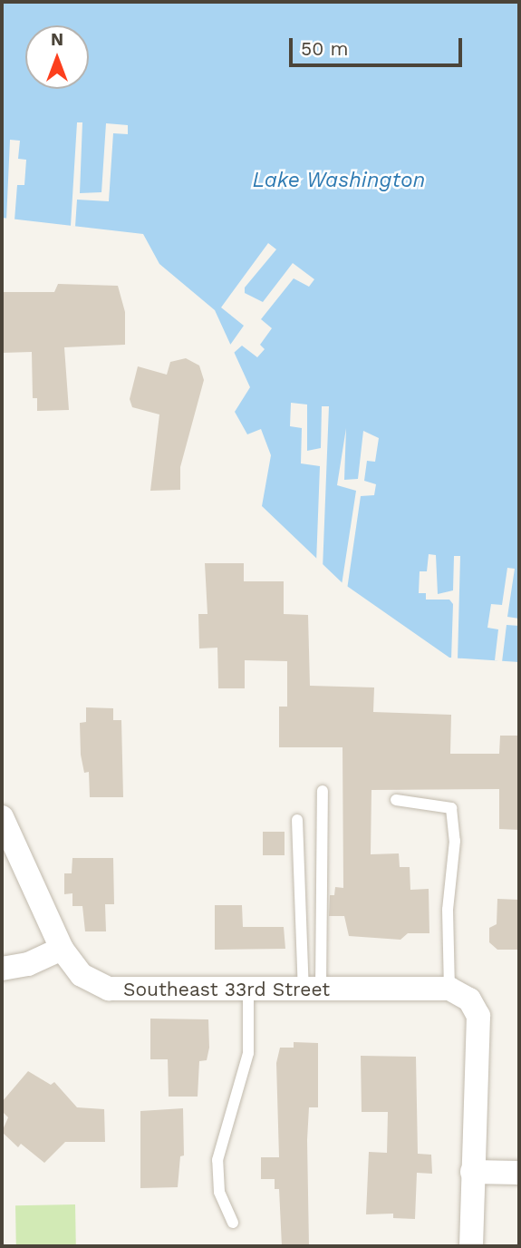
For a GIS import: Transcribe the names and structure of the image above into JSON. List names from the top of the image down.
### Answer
{
  "streets": {
    "street": ["Southeast 33rd Street"]
  },
  "water": ["Lake Washington"],
  "scale_bar": "50 m",
  "north": "top"
}
